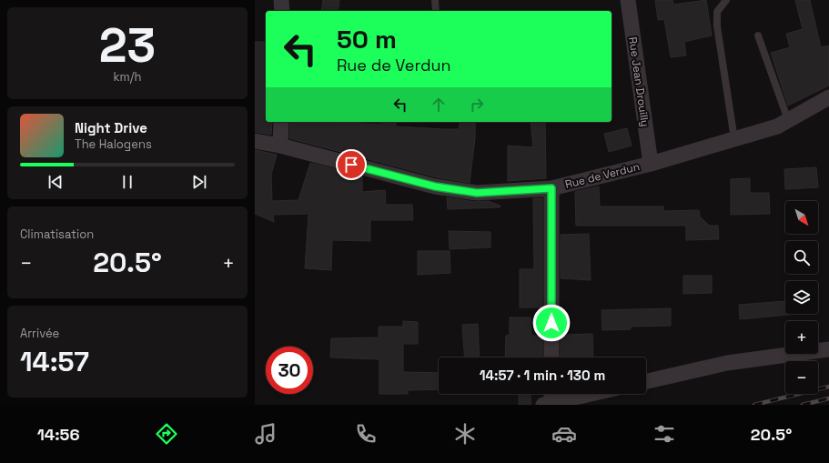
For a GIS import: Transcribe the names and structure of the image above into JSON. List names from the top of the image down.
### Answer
{
  "streets": {
    "street": ["Rue Jean Drouilly", "Rue de Verdun"]
  },
  "crossings": [
    ["Rue Jean Drouilly", "Rue de Verdun"]
  ],
  "north": "bottom right",
  "page": {
    "tile": [
      ["23", "km/h"],
      "Climatisation",
      ["Arrivée", "14:57"]
    ],
    "turn": ["50 m", "Rue de Verdun"],
    "song": ["Night Drive", "The Halogens"],
    "map_buttons": ["+", "−"],
    "heat": ["−", "20.5°", "+"],
    "limit": "30",
    "trip": "14:57 · 1 min · 130 m",
    "tabs": ["14:56", "20.5°"]
  }
}
